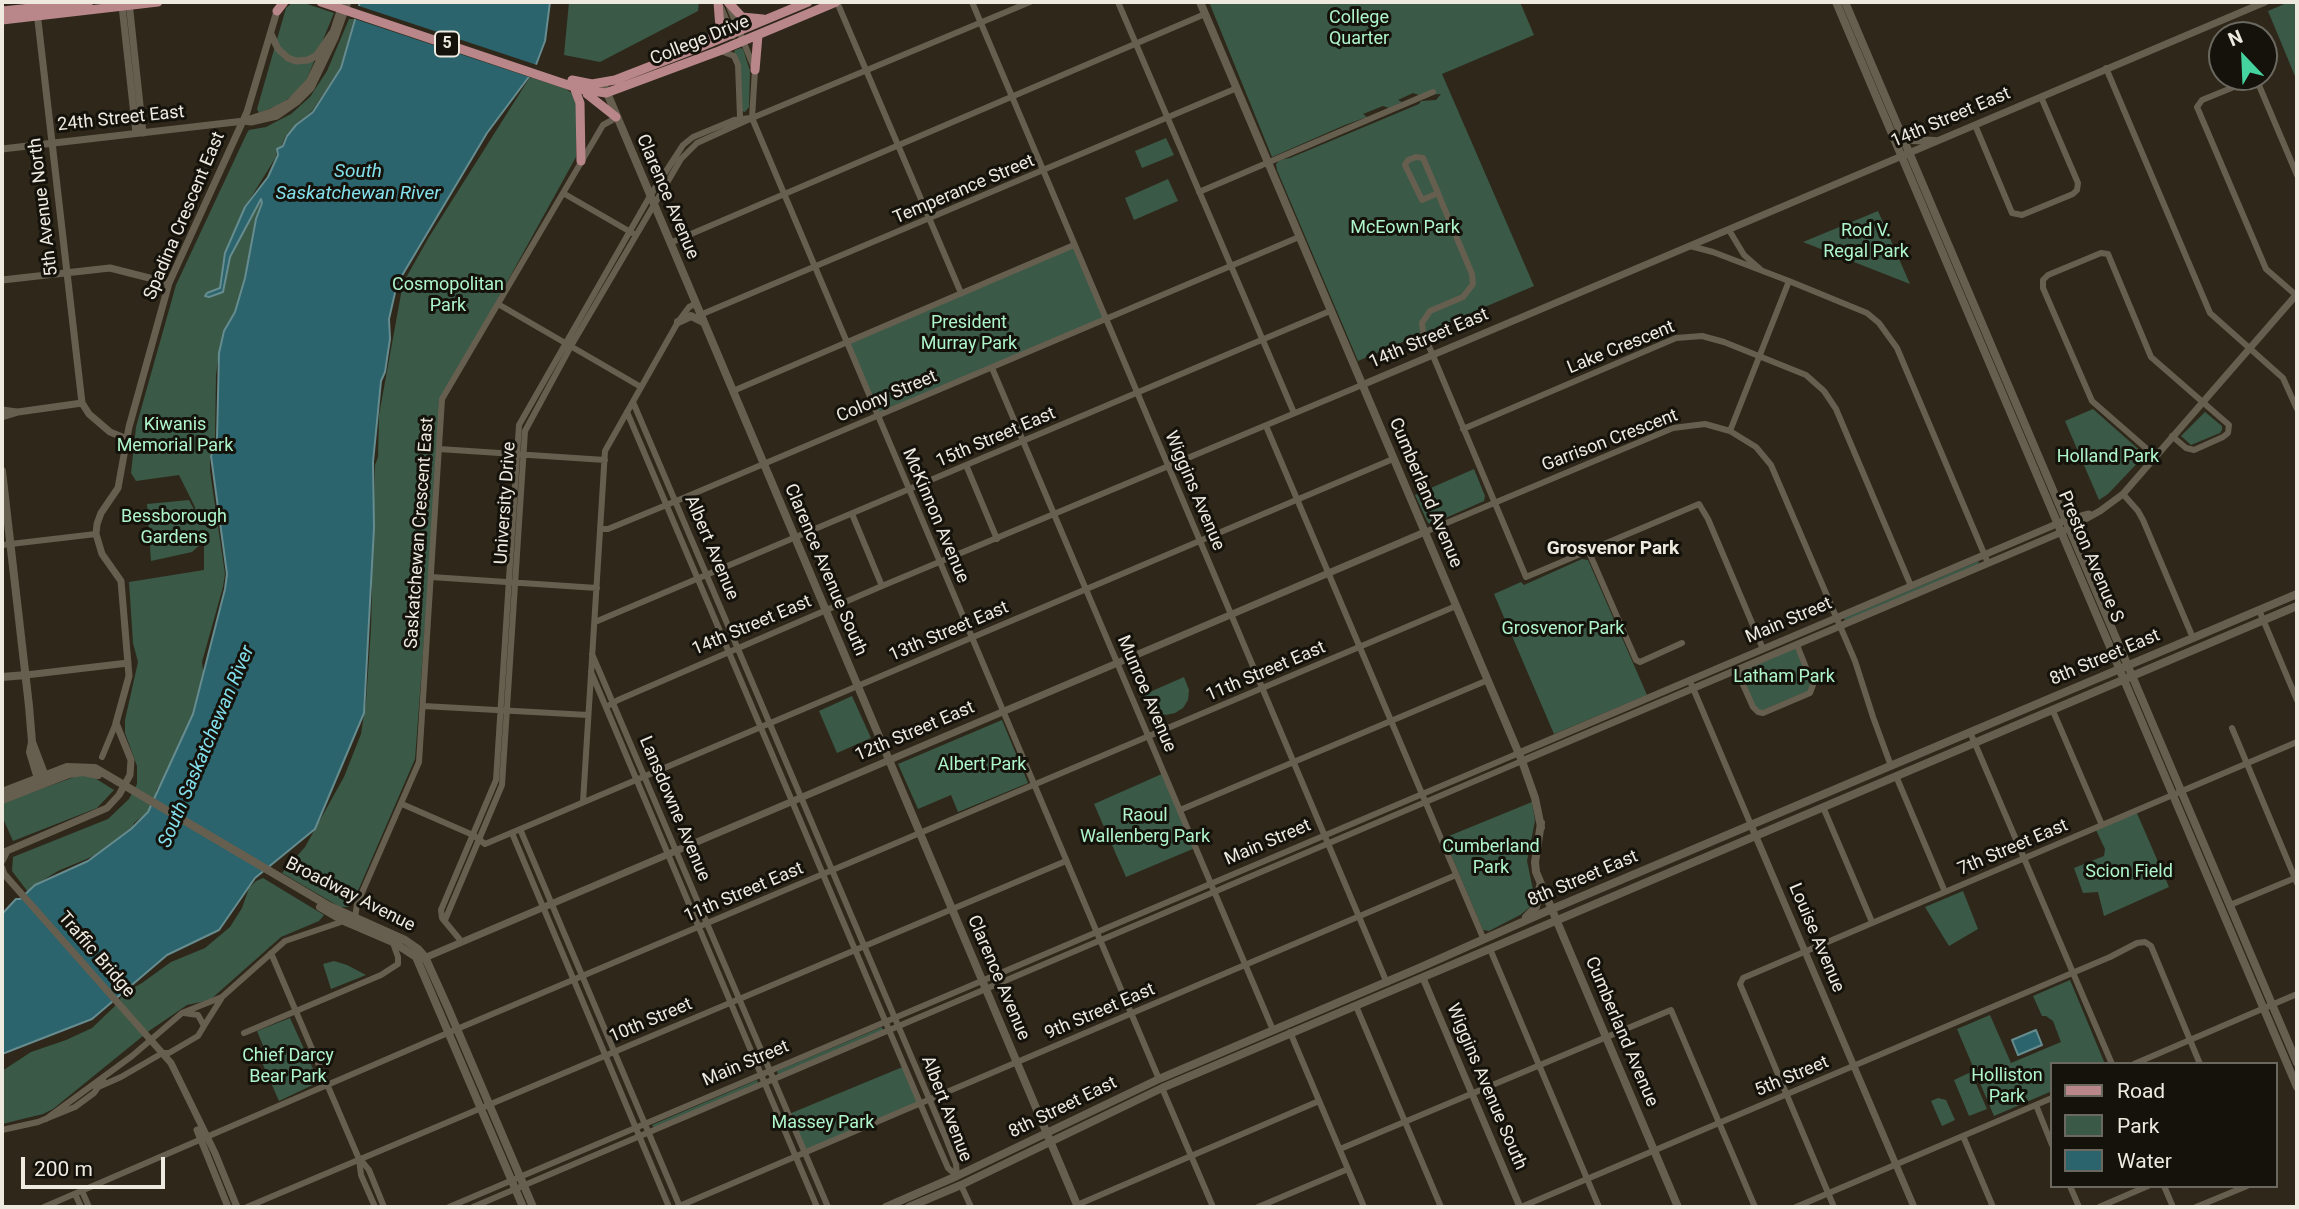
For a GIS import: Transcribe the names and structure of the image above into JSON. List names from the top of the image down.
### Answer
{
  "streets": {
    "main road": [
      "College Drive",
      "5",
      "Clarence Avenue",
      "Cumberland Avenue",
      "Preston Avenue S",
      "Clarence Avenue South",
      "8th Street East",
      "Broadway Avenue"
    ],
    "street": [
      "14th Street East",
      "24th Street East",
      "Temperance Street",
      "5th Avenue North",
      "Spadina Crescent East",
      "Lake Crescent",
      "Colony Street",
      "15th Street East",
      "Garrison Crescent",
      "Wiggins Avenue",
      "University Drive",
      "McKinnon Avenue",
      "Saskatchewan Crescent East",
      "Albert Avenue",
      "Main Street",
      "13th Street East",
      "11th Street East",
      "Munroe Avenue",
      "12th Street East",
      "Lansdowne Avenue",
      "7th Street East",
      "Louise Avenue",
      "Traffic Bridge",
      "9th Street East",
      "10th Street",
      "5th Street",
      "Wiggins Avenue South"
    ]
  },
  "crossings": [
    ["College Drive", "5"],
    ["College Drive", "Clarence Avenue"],
    ["14th Street East", "Wiggins Avenue"],
    ["14th Street East", "Cumberland Avenue"],
    ["14th Street East", "McKinnon Avenue"],
    ["14th Street East", "Albert Avenue"],
    ["14th Street East", "Preston Avenue S"],
    ["14th Street East", "Clarence Avenue South"],
    ["14th Street East", "Munroe Avenue"],
    ["14th Street East", "Lansdowne Avenue"],
    ["24th Street East", "5th Avenue North"],
    ["24th Street East", "Spadina Crescent East"],
    ["Temperance Street", "Clarence Avenue"],
    ["Temperance Street", "Wiggins Avenue"],
    ["Temperance Street", "Cumberland Avenue"],
    ["Temperance Street", "McKinnon Avenue"],
    ["Clarence Avenue", "University Drive"],
    ["Clarence Avenue", "Saskatchewan Crescent East"],
    ["Clarence Avenue", "Clarence Avenue South"],
    ["Clarence Avenue", "Main Street"],
    ["Clarence Avenue", "8th Street East"],
    ["Clarence Avenue", "11th Street East"],
    ["Clarence Avenue", "12th Street East"],
    ["Clarence Avenue", "9th Street East"],
    ["Clarence Avenue", "10th Street"],
    ["Lake Crescent", "Main Street"],
    ["Colony Street", "Wiggins Avenue"],
    ["Colony Street", "Cumberland Avenue"],
    ["Colony Street", "McKinnon Avenue"],
    ["Colony Street", "Albert Avenue"],
    ["Colony Street", "Clarence Avenue South"],
    ["Colony Street", "Munroe Avenue"],
    ["15th Street East", "Wiggins Avenue"],
    ["15th Street East", "Cumberland Avenue"],
    ["15th Street East", "McKinnon Avenue"],
    ["15th Street East", "Albert Avenue"],
    ["15th Street East", "Clarence Avenue South"],
    ["15th Street East", "Munroe Avenue"],
    ["Garrison Crescent", "Cumberland Avenue"],
    ["Garrison Crescent", "Main Street"],
    ["Garrison Crescent", "8th Street East"],
    ["Garrison Crescent", "12th Street East"],
    ["Wiggins Avenue", "Main Street"],
    ["Wiggins Avenue", "13th Street East"],
    ["Wiggins Avenue", "8th Street East"],
    ["Wiggins Avenue", "11th Street East"],
    ["Wiggins Avenue", "12th Street East"],
    ["Wiggins Avenue", "9th Street East"],
    ["Cumberland Avenue", "Main Street"],
    ["Cumberland Avenue", "13th Street East"],
    ["Cumberland Avenue", "8th Street East"],
    ["Cumberland Avenue", "11th Street East"],
    ["Cumberland Avenue", "12th Street East"],
    ["Cumberland Avenue", "5th Street"],
    ["University Drive", "McKinnon Avenue"],
    ["University Drive", "13th Street East"],
    ["University Drive", "12th Street East"],
    ["McKinnon Avenue", "Main Street"],
    ["McKinnon Avenue", "13th Street East"],
    ["McKinnon Avenue", "8th Street East"],
    ["McKinnon Avenue", "11th Street East"],
    ["McKinnon Avenue", "12th Street East"],
    ["McKinnon Avenue", "9th Street East"],
    ["McKinnon Avenue", "10th Street"],
    ["Saskatchewan Crescent East", "Broadway Avenue"],
    ["Albert Avenue", "Main Street"],
    ["Albert Avenue", "13th Street East"],
    ["Albert Avenue", "8th Street East"],
    ["Albert Avenue", "11th Street East"],
    ["Albert Avenue", "12th Street East"],
    ["Albert Avenue", "9th Street East"],
    ["Albert Avenue", "10th Street"],
    ["Preston Avenue S", "Main Street"],
    ["Preston Avenue S", "8th Street East"],
    ["Preston Avenue S", "7th Street East"],
    ["Clarence Avenue South", "13th Street East"],
    ["Clarence Avenue South", "12th Street East"],
    ["Main Street", "Munroe Avenue"],
    ["Main Street", "Lansdowne Avenue"],
    ["Main Street", "Broadway Avenue"],
    ["Main Street", "Louise Avenue"],
    ["13th Street East", "Munroe Avenue"],
    ["13th Street East", "Lansdowne Avenue"],
    ["8th Street East", "Munroe Avenue"],
    ["8th Street East", "Louise Avenue"],
    ["8th Street East", "Wiggins Avenue South"],
    ["11th Street East", "Munroe Avenue"],
    ["11th Street East", "Lansdowne Avenue"],
    ["11th Street East", "Broadway Avenue"],
    ["11th Street East", "Traffic Bridge"],
    ["Munroe Avenue", "12th Street East"],
    ["Munroe Avenue", "9th Street East"],
    ["12th Street East", "Lansdowne Avenue"],
    ["12th Street East", "Broadway Avenue"],
    ["Lansdowne Avenue", "9th Street East"],
    ["Lansdowne Avenue", "10th Street"],
    ["7th Street East", "Louise Avenue"],
    ["7th Street East", "5th Street"],
    ["Broadway Avenue", "10th Street"],
    ["Louise Avenue", "5th Street"],
    ["5th Street", "Wiggins Avenue South"]
  ],
  "districts": ["Grosvenor Park"],
  "water": ["South Saskatchewan River"],
  "parks": [
    "College Quarter",
    "McEown Park",
    "Rod V. Regal Park",
    "Cosmopolitan Park",
    "President Murray Park",
    "Kiwanis Memorial Park",
    "Holland Park",
    "Bessborough Gardens",
    "Grosvenor Park",
    "Latham Park",
    "Albert Park",
    "Raoul Wallenberg Park",
    "Cumberland Park",
    "Scion Field",
    "Chief Darcy Bear Park",
    "Holliston Park",
    "Massey Park"
  ],
  "legend": ["Road", "Park", "Water"],
  "scale_bar": "200 m",
  "north": "top left"
}
